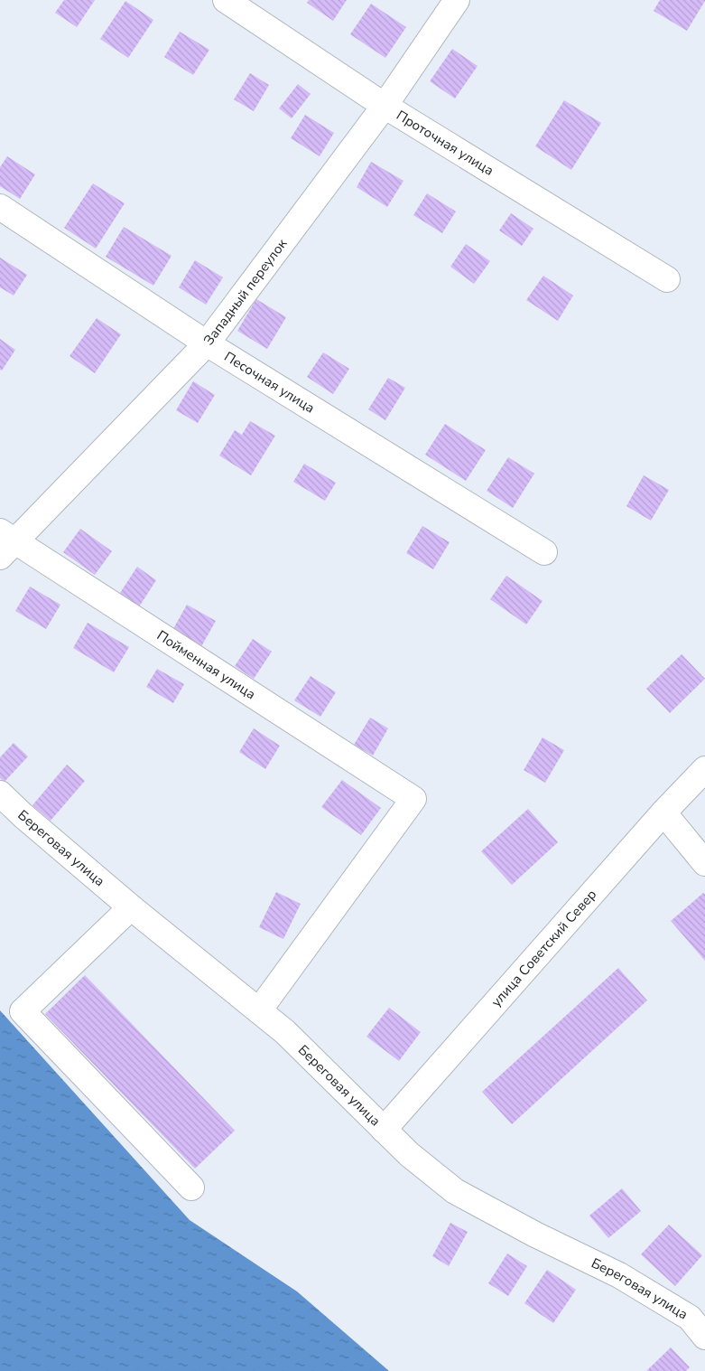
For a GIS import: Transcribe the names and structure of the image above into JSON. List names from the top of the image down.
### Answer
{
  "streets": {
    "street": [
      "Проточная улица",
      "Западный переулок",
      "Песочная улица",
      "Пойменная улица",
      "Береговая улица",
      "улица Советский Север"
    ]
  },
  "crossings": [
    ["Проточная улица", "Западный переулок"],
    ["Западный переулок", "Песочная улица"],
    ["Западный переулок", "Пойменная улица"],
    ["Пойменная улица", "Береговая улица"],
    ["Береговая улица", "улица Советский Север"]
  ]
}
